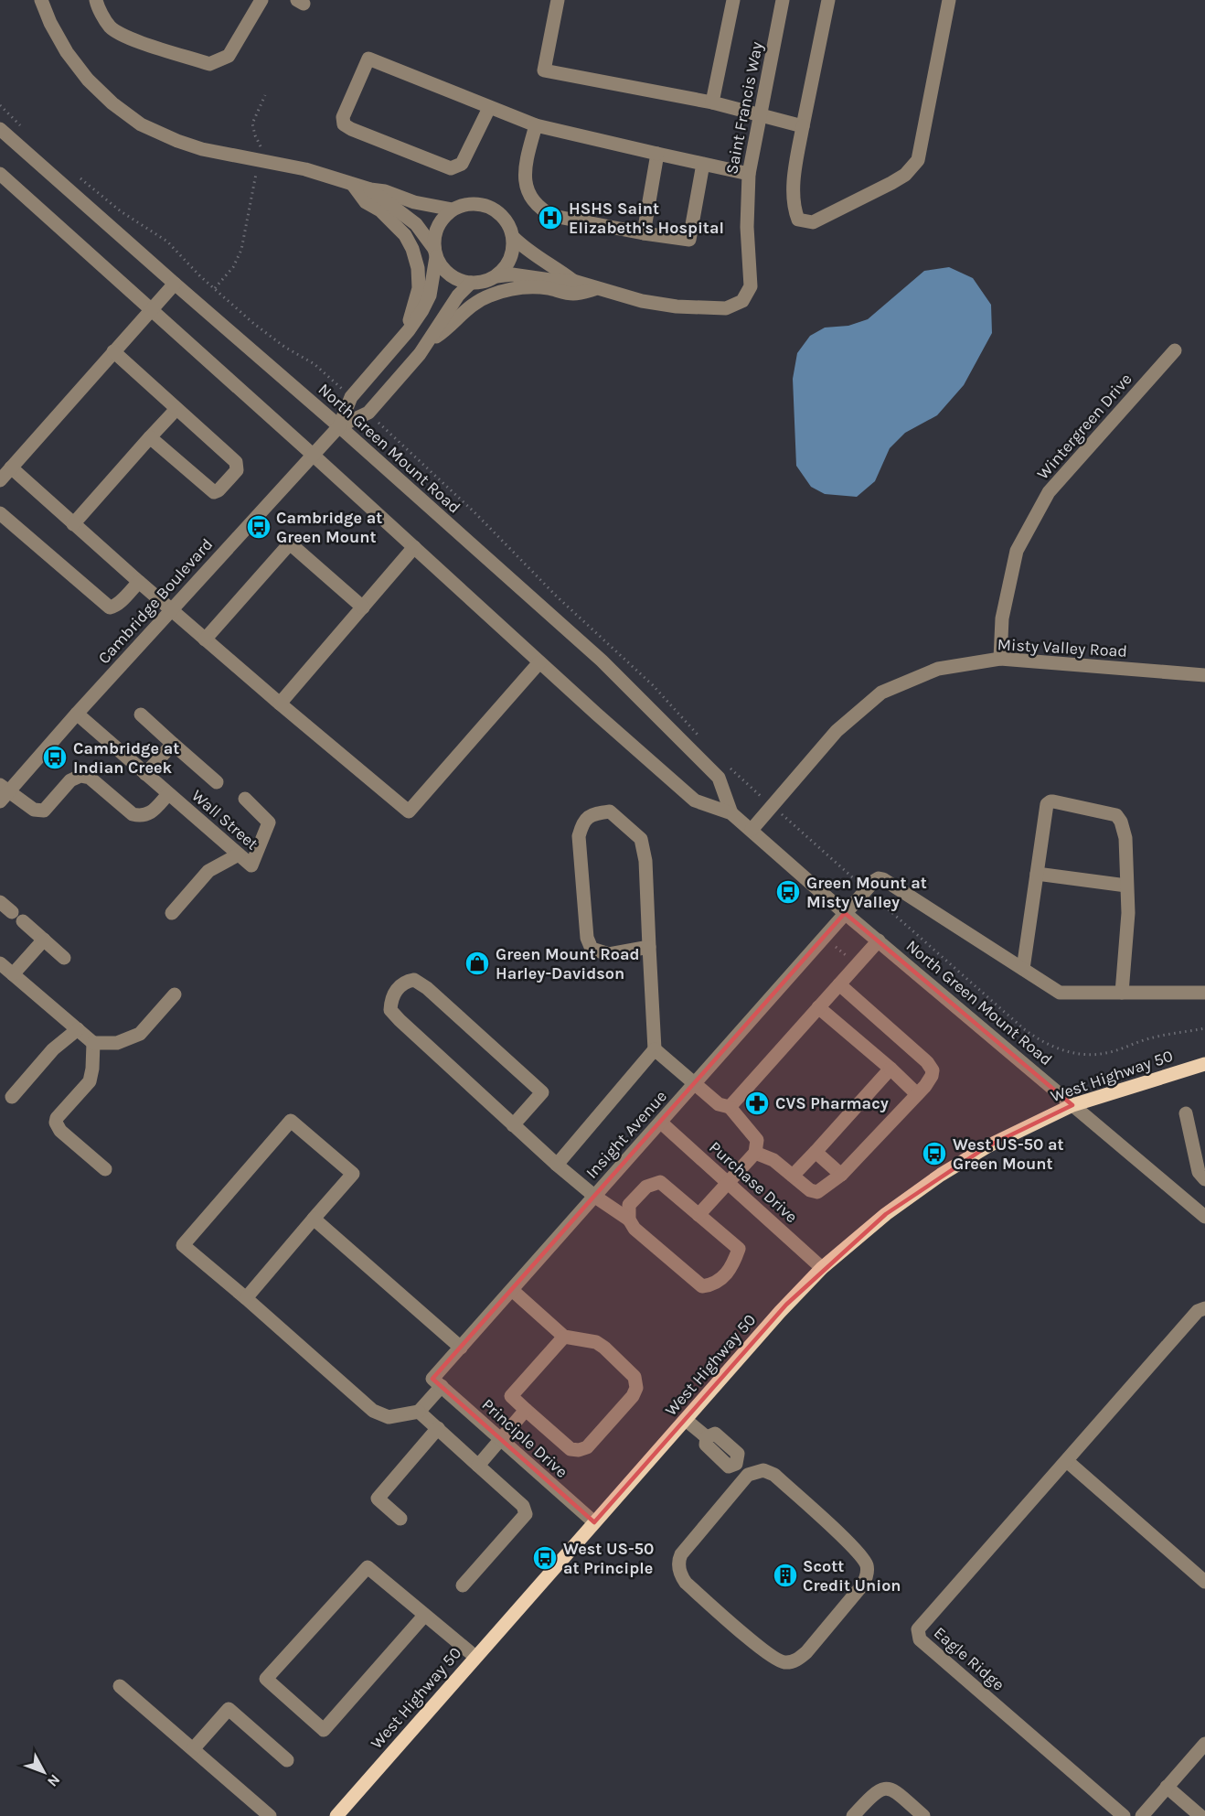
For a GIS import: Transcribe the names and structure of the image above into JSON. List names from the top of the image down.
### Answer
{
  "streets": {
    "main road": ["West Highway 50"],
    "street": [
      "Saint Francis Way",
      "Wintergreen Drive",
      "North Green Mount Road",
      "Cambridge Boulevard",
      "Misty Valley Road",
      "Wall Street",
      "Insight Avenue",
      "Purchase Drive",
      "Principle Drive",
      "Eagle Ridge"
    ]
  },
  "crossings": [
    ["Wintergreen Drive", "Misty Valley Road"],
    ["North Green Mount Road", "Cambridge Boulevard"],
    ["North Green Mount Road", "Misty Valley Road"],
    ["North Green Mount Road", "West Highway 50"],
    ["North Green Mount Road", "Insight Avenue"],
    ["Cambridge Boulevard", "Wall Street"],
    ["West Highway 50", "Purchase Drive"],
    ["West Highway 50", "Principle Drive"],
    ["Insight Avenue", "Purchase Drive"],
    ["Insight Avenue", "Principle Drive"]
  ],
  "places": {
    "hospital": ["HSHS Saint Elizabeth's Hospital"],
    "bus stop": [
      "Cambridge at Green Mount",
      "Cambridge at Indian Creek",
      "Green Mount at Misty Valley",
      "West US-50 at Green Mount",
      "West US-50 at Principle"
    ],
    "shop": ["Green Mount Road Harley-Davidson"],
    "pharmacy": ["CVS Pharmacy"],
    "building": ["Scott Credit Union"]
  },
  "north": "bottom right"
}
